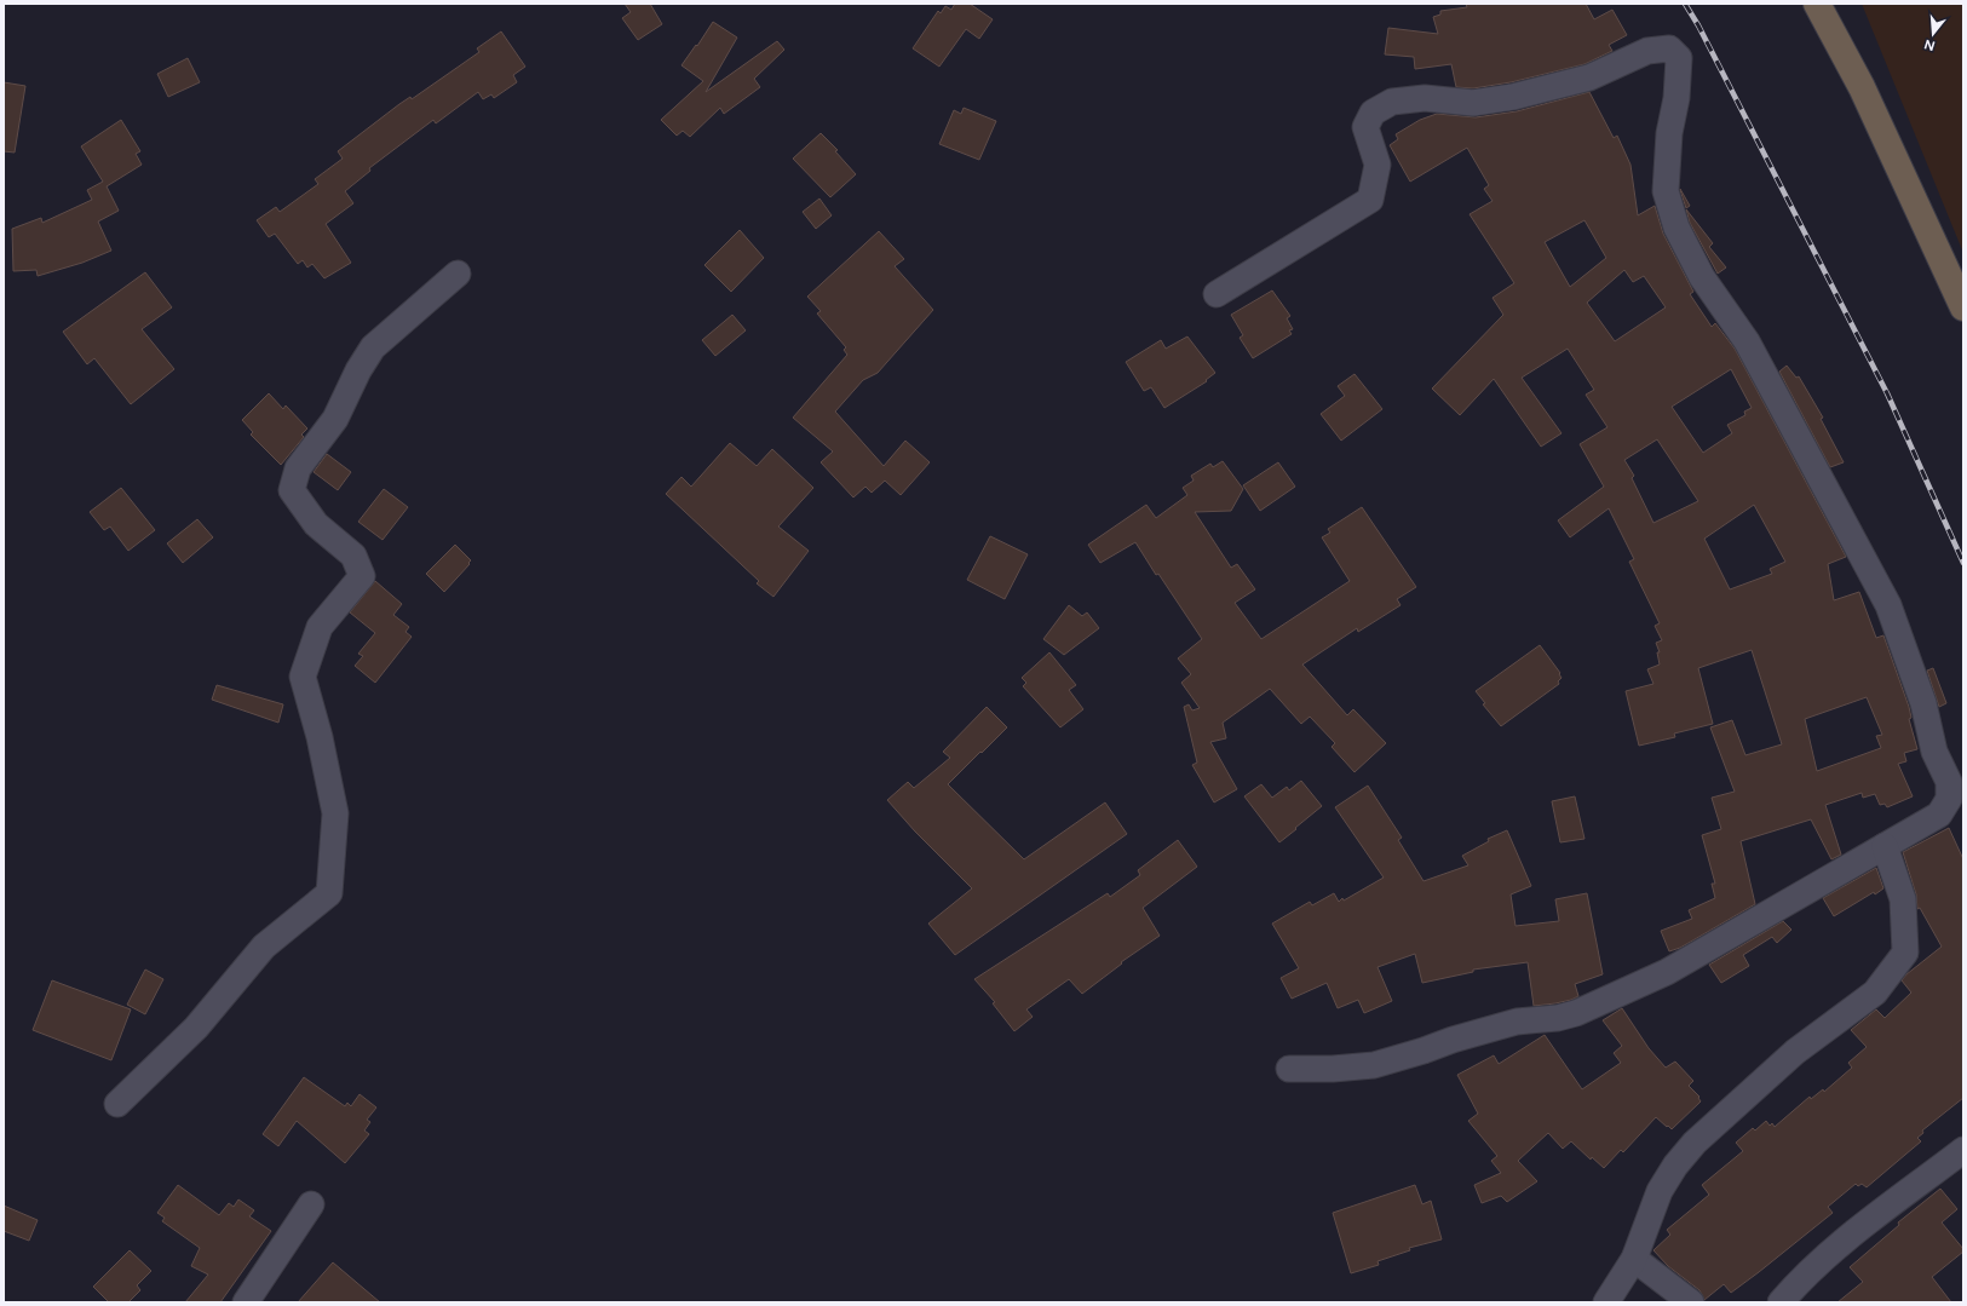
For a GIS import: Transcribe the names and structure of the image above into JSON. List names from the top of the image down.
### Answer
{
  "north": "bottom"
}
